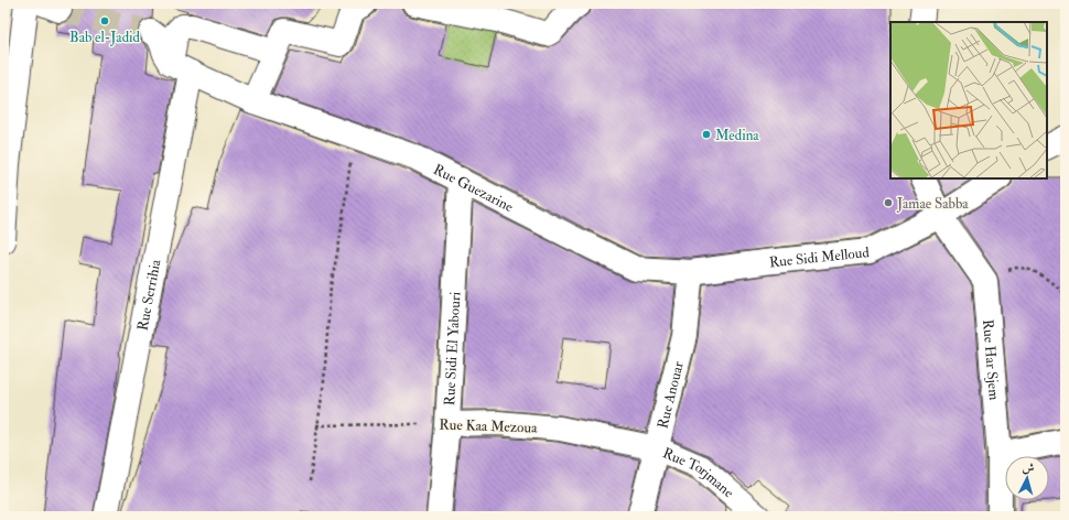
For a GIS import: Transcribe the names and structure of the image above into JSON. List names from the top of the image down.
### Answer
{
  "streets": {
    "street": [
      "Rue Guezarine",
      "Rue Sidi Melloud",
      "Rue Serrihia",
      "Rue Sidi El Yabouri",
      "Rue Har Sjem",
      "Rue Anouar",
      "Rue Kaa Mezoua",
      "Rue Torjmane"
    ]
  },
  "crossings": [
    ["Rue Guezarine", "Rue Sidi Melloud"],
    ["Rue Guezarine", "Rue Serrihia"],
    ["Rue Guezarine", "Rue Sidi El Yabouri"],
    ["Rue Guezarine", "Rue Anouar"],
    ["Rue Sidi Melloud", "Rue Anouar"],
    ["Rue Sidi El Yabouri", "Rue Kaa Mezoua"],
    ["Rue Anouar", "Rue Kaa Mezoua"],
    ["Rue Anouar", "Rue Torjmane"],
    ["Rue Kaa Mezoua", "Rue Torjmane"]
  ],
  "places": ["Bab el-Jadid", "Medina", "Jamae Sabba"],
  "north": "top"
}
